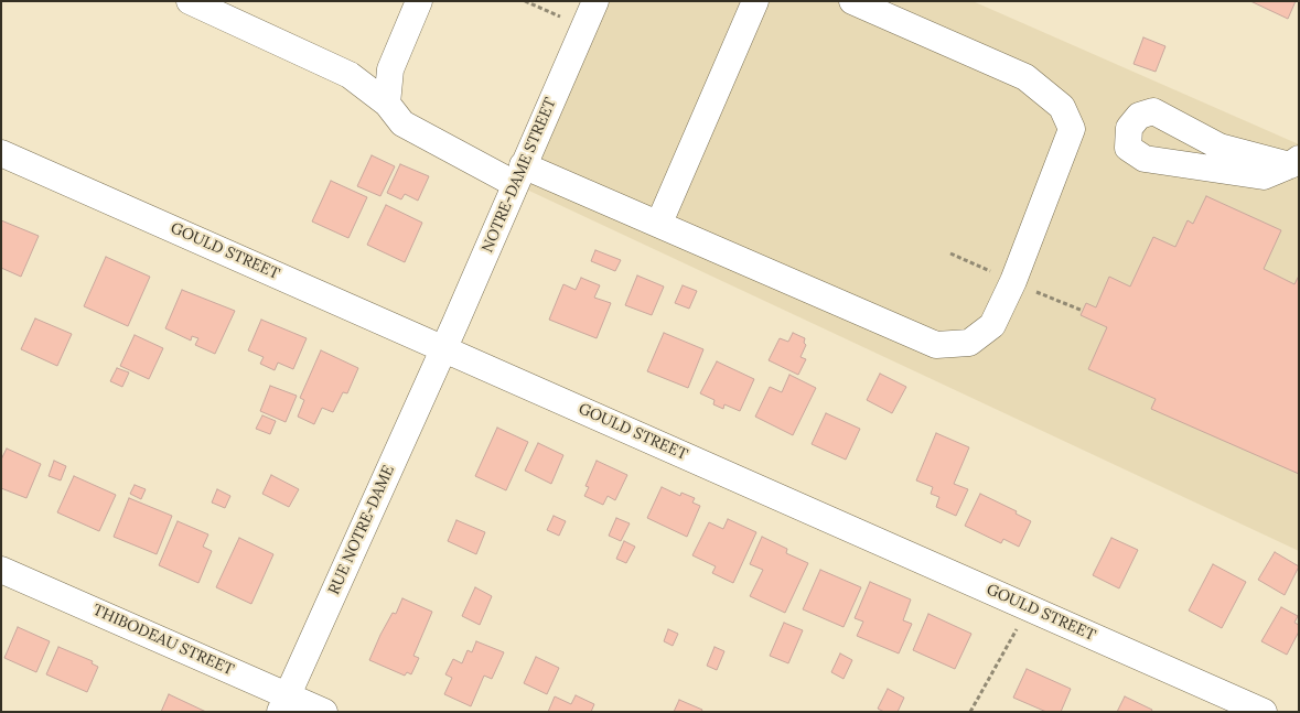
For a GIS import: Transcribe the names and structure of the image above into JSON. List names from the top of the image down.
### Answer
{
  "streets": {
    "street": [
      "NOTRE-DAME STREET",
      "GOULD STREET",
      "RUE NOTRE-DAME",
      "THIBODEAU STREET"
    ]
  },
  "crossings": [
    ["NOTRE-DAME STREET", "GOULD STREET"],
    ["NOTRE-DAME STREET", "RUE NOTRE-DAME"],
    ["GOULD STREET", "RUE NOTRE-DAME"],
    ["RUE NOTRE-DAME", "THIBODEAU STREET"]
  ]
}
